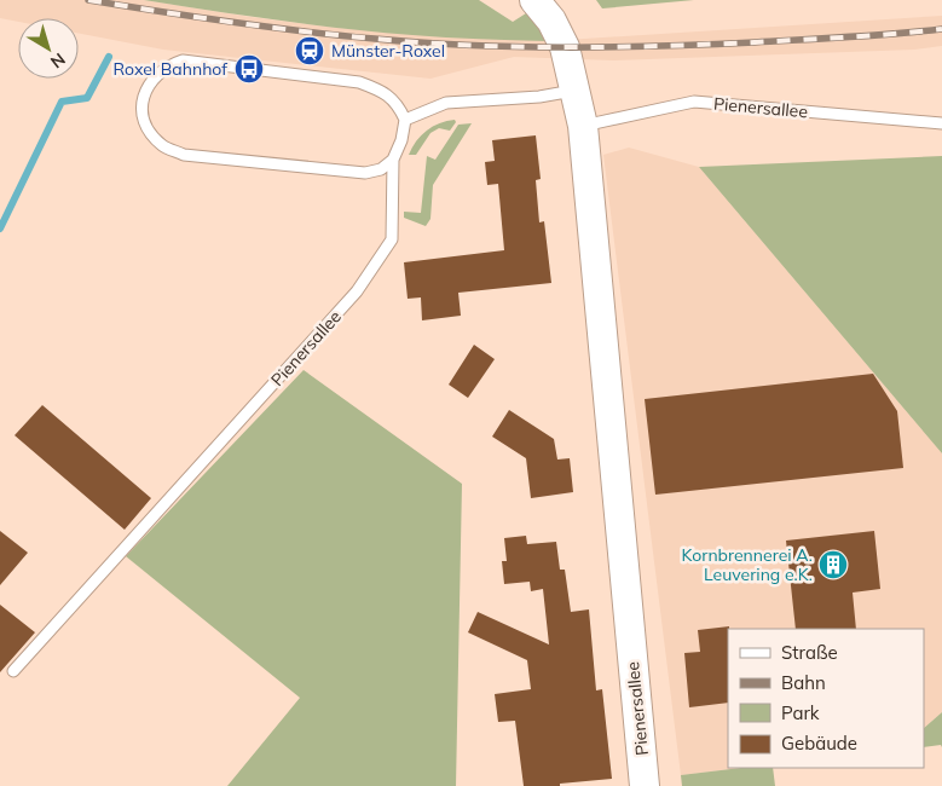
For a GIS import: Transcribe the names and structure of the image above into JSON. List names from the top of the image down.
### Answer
{
  "streets": {
    "main road": ["Pienersallee"]
  },
  "places": {
    "station": ["Münster-Roxel"],
    "bus stop": ["Roxel Bahnhof"],
    "building": ["Kornbrennerei A. Leuvering e.K."]
  },
  "legend": [
    "Straße",
    "Bahn",
    "Park",
    "Gebäude"
  ],
  "north": "bottom right"
}
